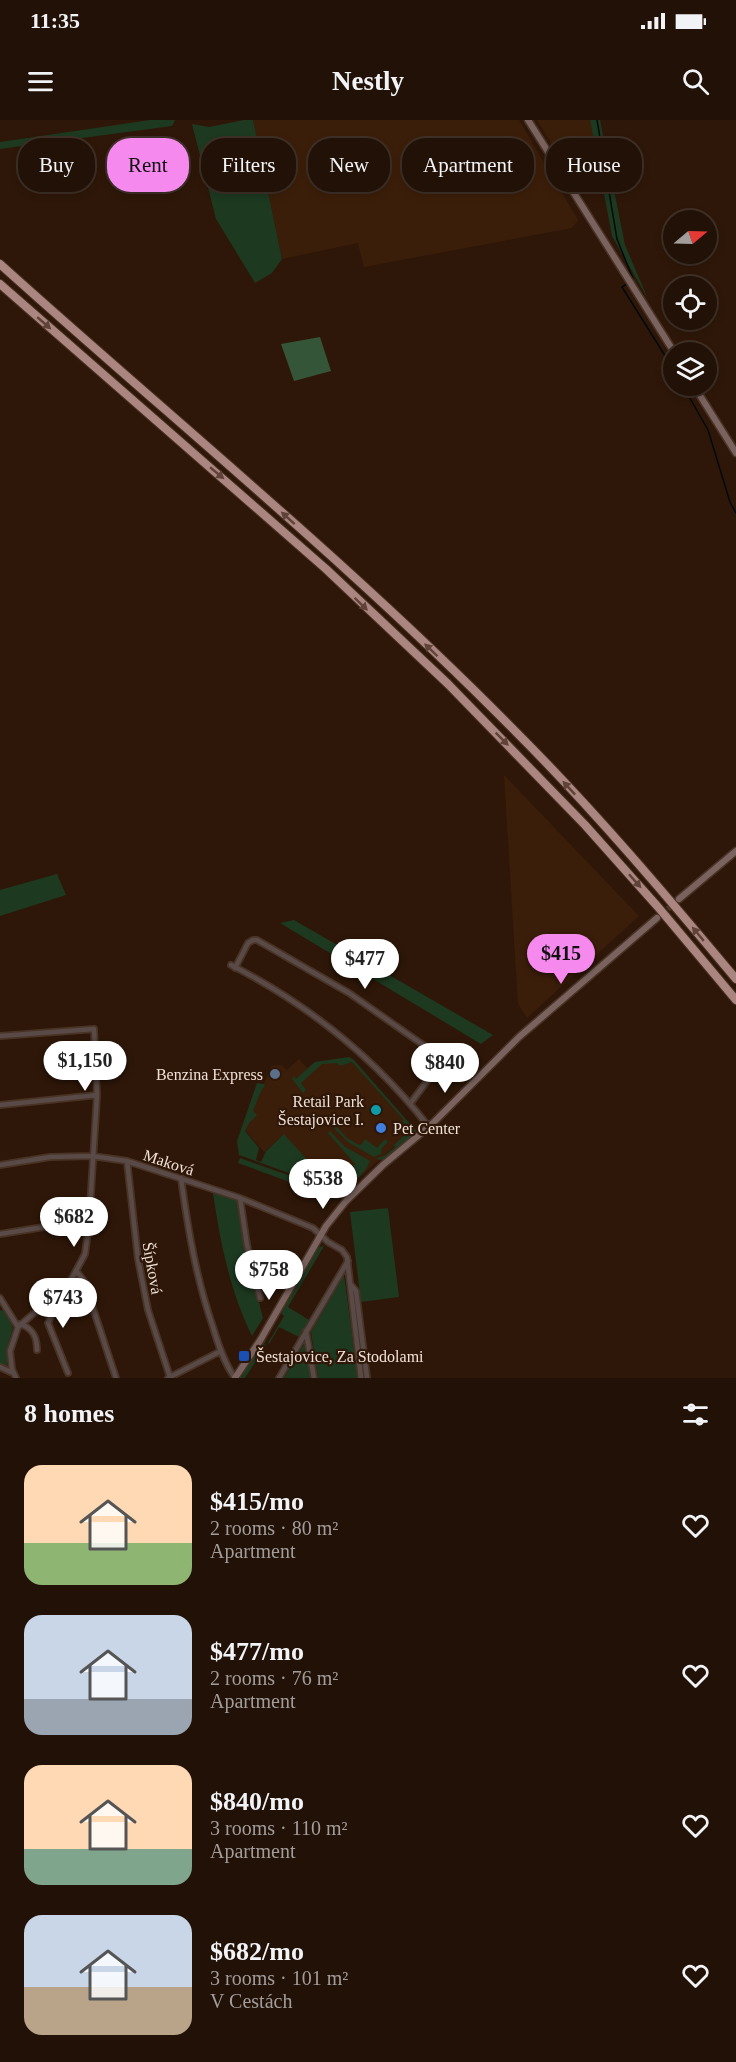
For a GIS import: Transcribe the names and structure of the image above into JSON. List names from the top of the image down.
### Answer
{
  "streets": {
    "street": ["Maková", "Šípková"]
  },
  "crossings": [
    ["Maková", "Šípková"]
  ],
  "places": {
    "other": ["Benzina Express", "Retail Park Šestajovice I.", "Pet Center"],
    "transit": ["Šestajovice, Za Stodolami"]
  },
  "north": "right",
  "page": {
    "status": "11:35",
    "header": "Nestly",
    "chip": [
      "Buy",
      "Rent",
      "Filters",
      "New",
      "Apartment",
      "House"
    ],
    "price": [
      "$415",
      "$477",
      "$1,150",
      "$840",
      "$538",
      "$682",
      "$758",
      "$743"
    ],
    "heading": "8 homes",
    "list": [
      {
        "name": "$415/mo",
        "note": "2 rooms · 80 m² · Apartment"
      },
      {
        "name": "$477/mo",
        "note": "2 rooms · 76 m² · Apartment"
      },
      {
        "name": "$840/mo",
        "note": "3 rooms · 110 m² · Apartment"
      },
      {
        "name": "$682/mo",
        "note": "3 rooms · 101 m² · V Cestách"
      }
    ]
  }
}
